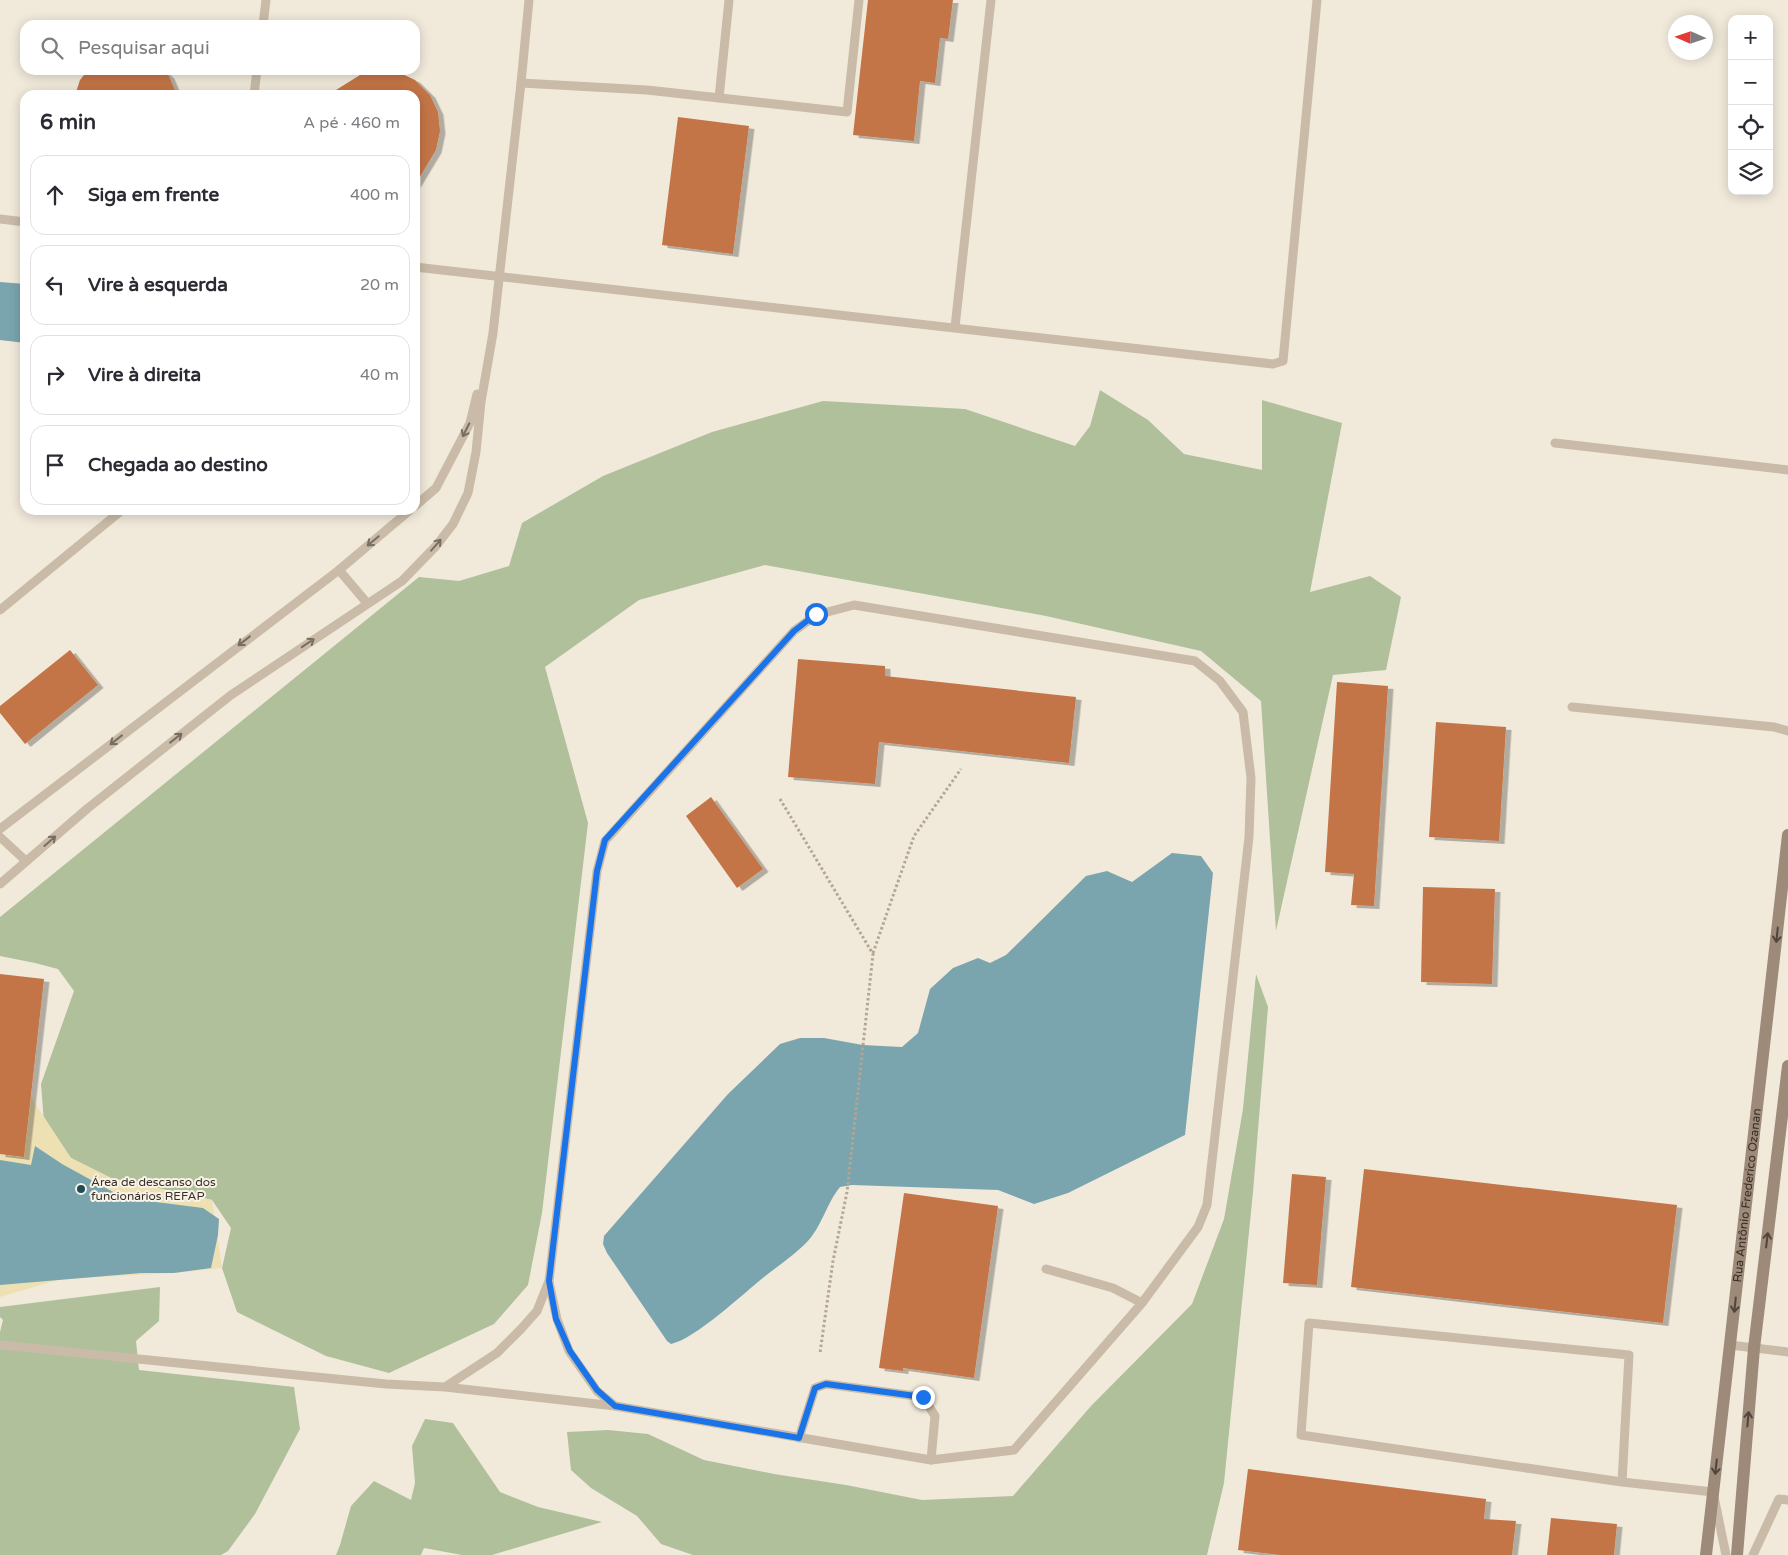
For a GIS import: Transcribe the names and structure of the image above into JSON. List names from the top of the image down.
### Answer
{
  "streets": {
    "main road": ["Rua Antônio Frederico Ozanan"]
  },
  "places": ["Área de descanso dos funcionários REFAP"],
  "north": "left",
  "page": {
    "map_buttons": ["+", "−"],
    "search": "Pesquisar aqui",
    "heading": ["6 min", "A pé · 460 m"],
    "list": [
      ["Siga em frente", "400 m"],
      ["Vire à esquerda", "20 m"],
      ["Vire à direita", "40 m"],
      "Chegada ao destino"
    ]
  }
}
